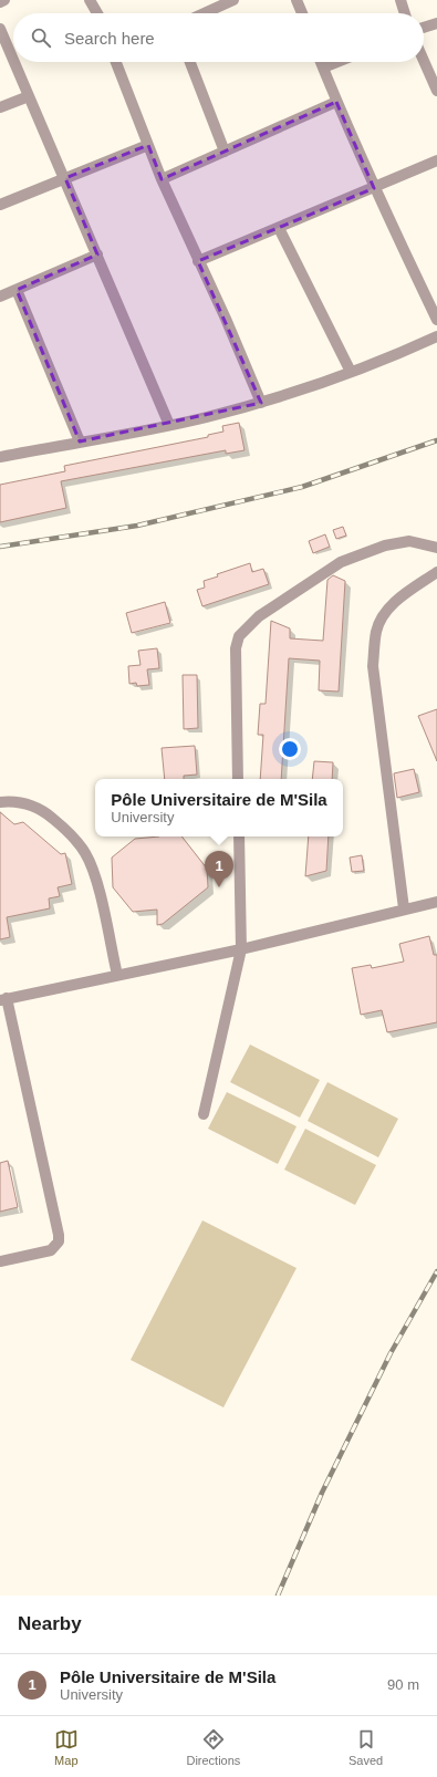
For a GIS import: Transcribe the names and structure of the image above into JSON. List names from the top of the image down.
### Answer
{
  "page": {
    "search": "Search here",
    "popup": ["Pôle Universitaire de M'Sila", "University"],
    "pins": "1",
    "heading": "Nearby",
    "list": [
      {
        "mark": "1",
        "name": "Pôle Universitaire de M'Sila",
        "note": "University",
        "value": "90 m"
      }
    ],
    "nav": ["Map", "Directions", "Saved"]
  }
}
